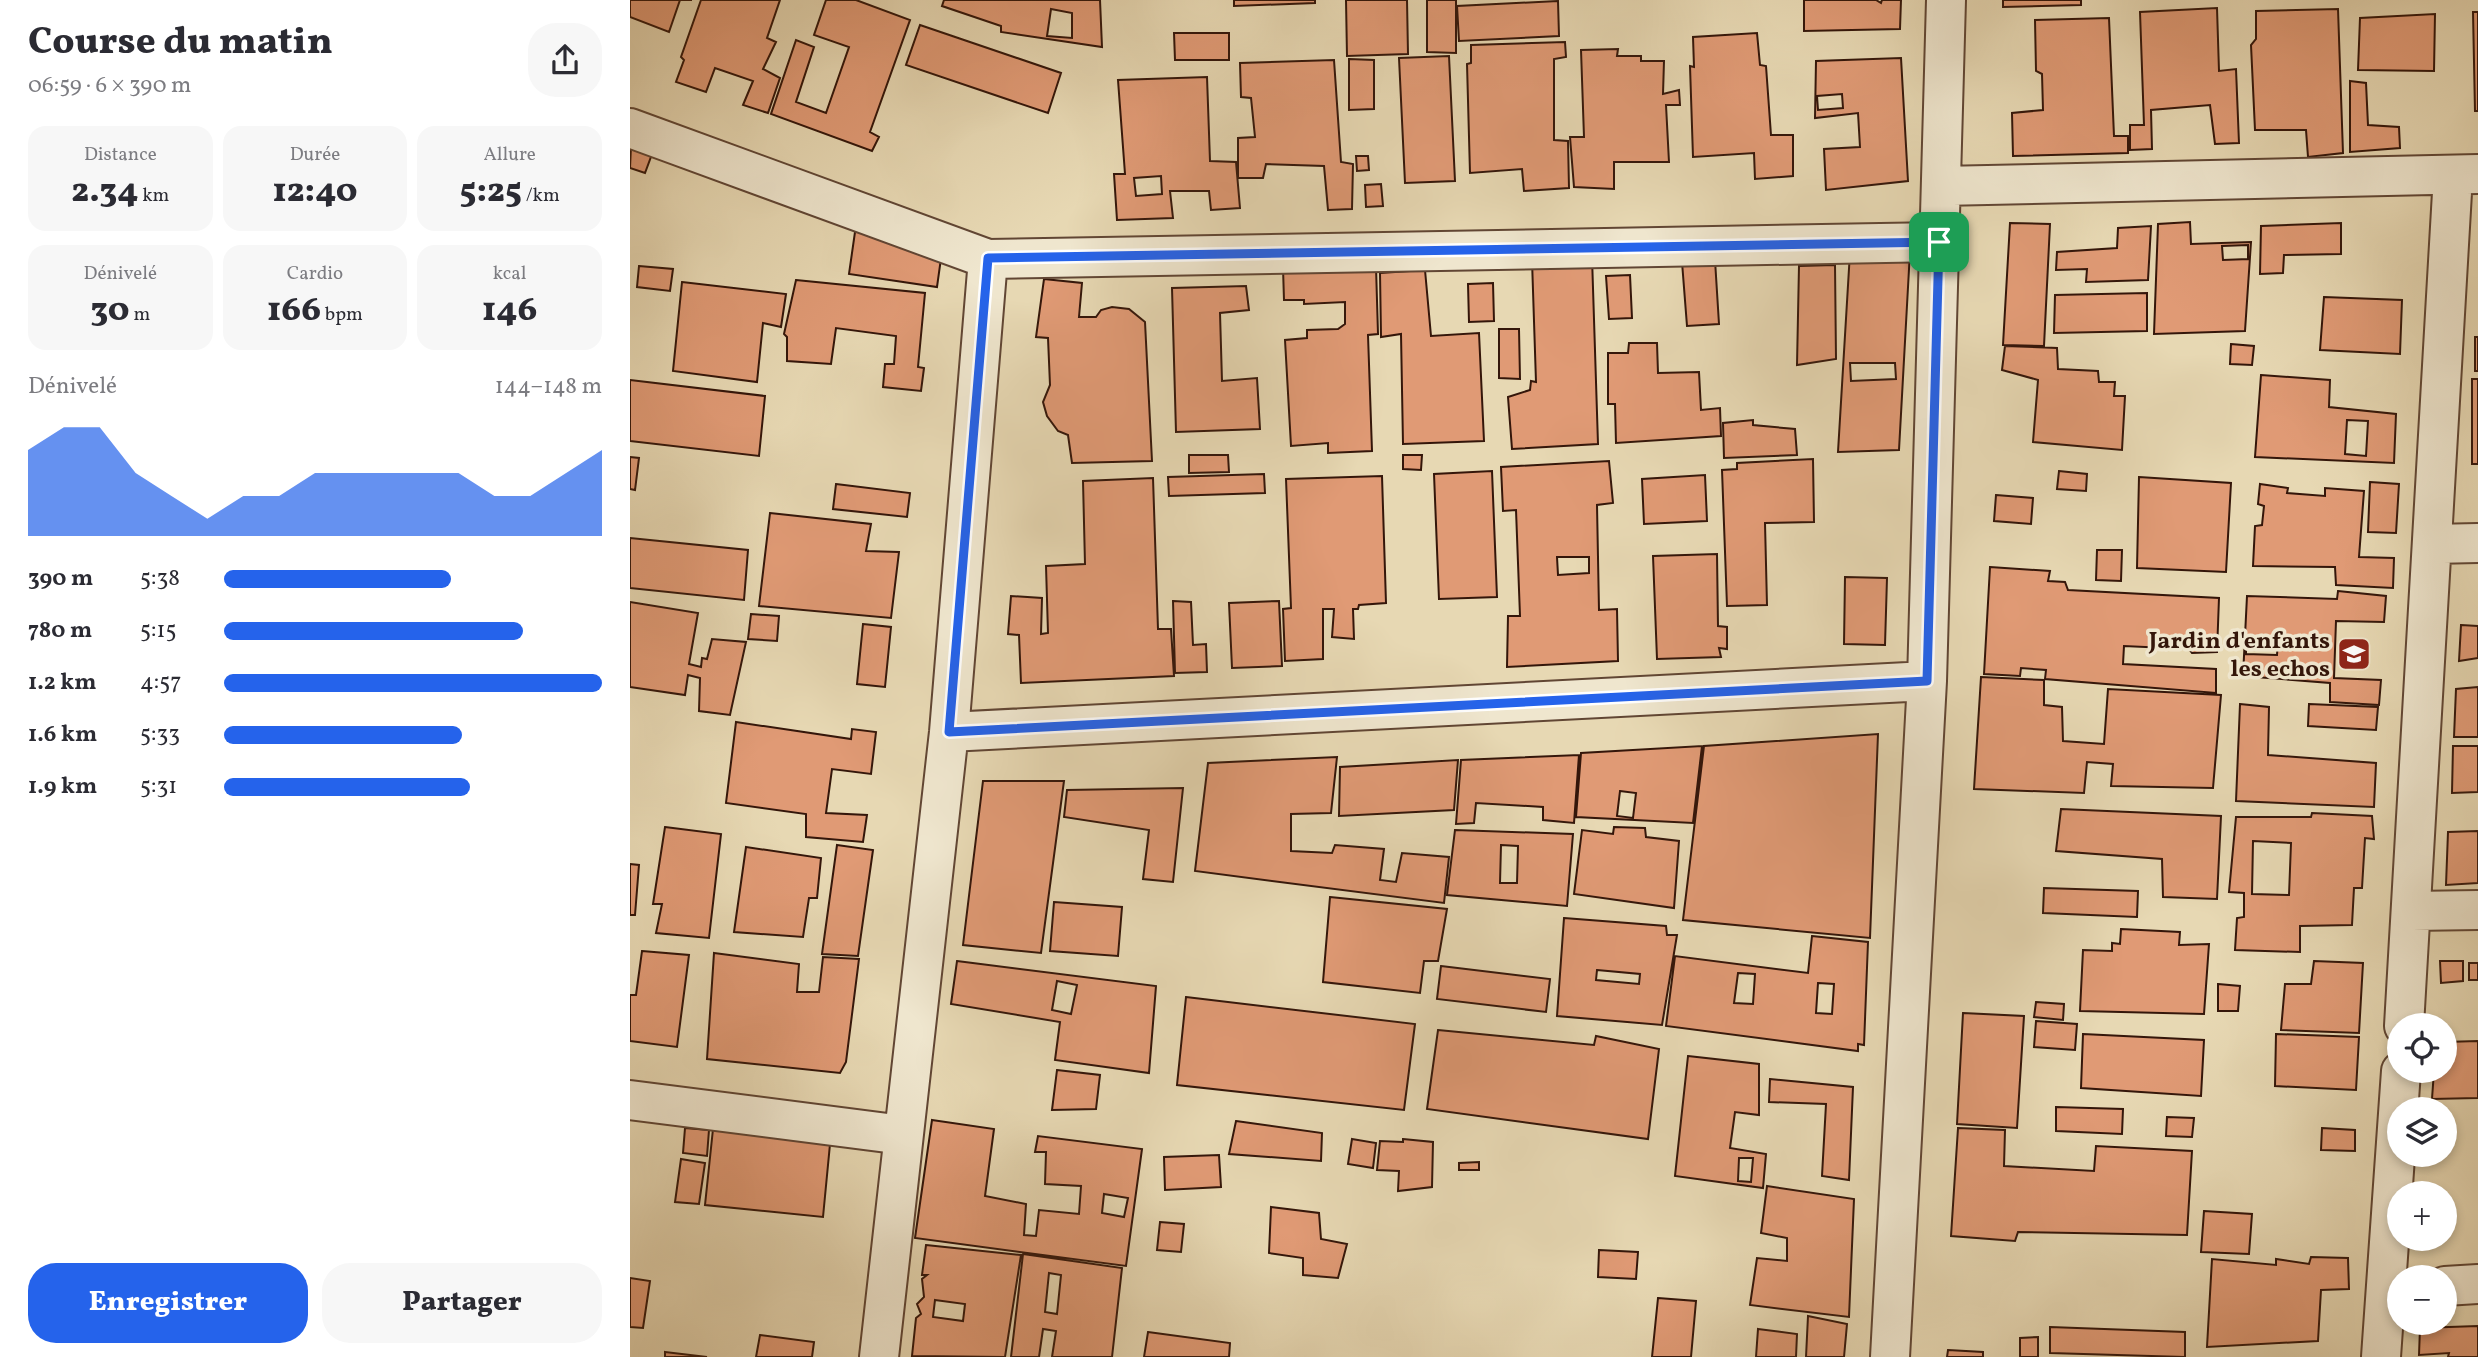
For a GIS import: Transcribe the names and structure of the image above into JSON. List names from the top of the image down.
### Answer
{
  "places": {
    "school or university": ["Jardin d'enfants les echos"]
  },
  "page": {
    "heading": ["Course du matin", "06:59 · 6 × 390 m"],
    "stats": [
      ["Distance", "2.34 km"],
      ["Durée", "12:40"],
      ["Allure", "5:25 /km"],
      ["Dénivelé", "30 m"],
      ["Cardio", "166 bpm"],
      ["kcal", "146"]
    ],
    "chart": ["Dénivelé", "144–148 m"],
    "list": [
      {
        "name": "390 m",
        "note": "5:38"
      },
      {
        "name": "780 m",
        "note": "5:15"
      },
      {
        "name": "1.2 km",
        "note": "4:57"
      },
      {
        "name": "1.6 km",
        "note": "5:33"
      },
      {
        "name": "1.9 km",
        "note": "5:31"
      }
    ],
    "map_buttons": ["+", "−"],
    "buttons": ["Enregistrer", "Partager"]
  }
}
